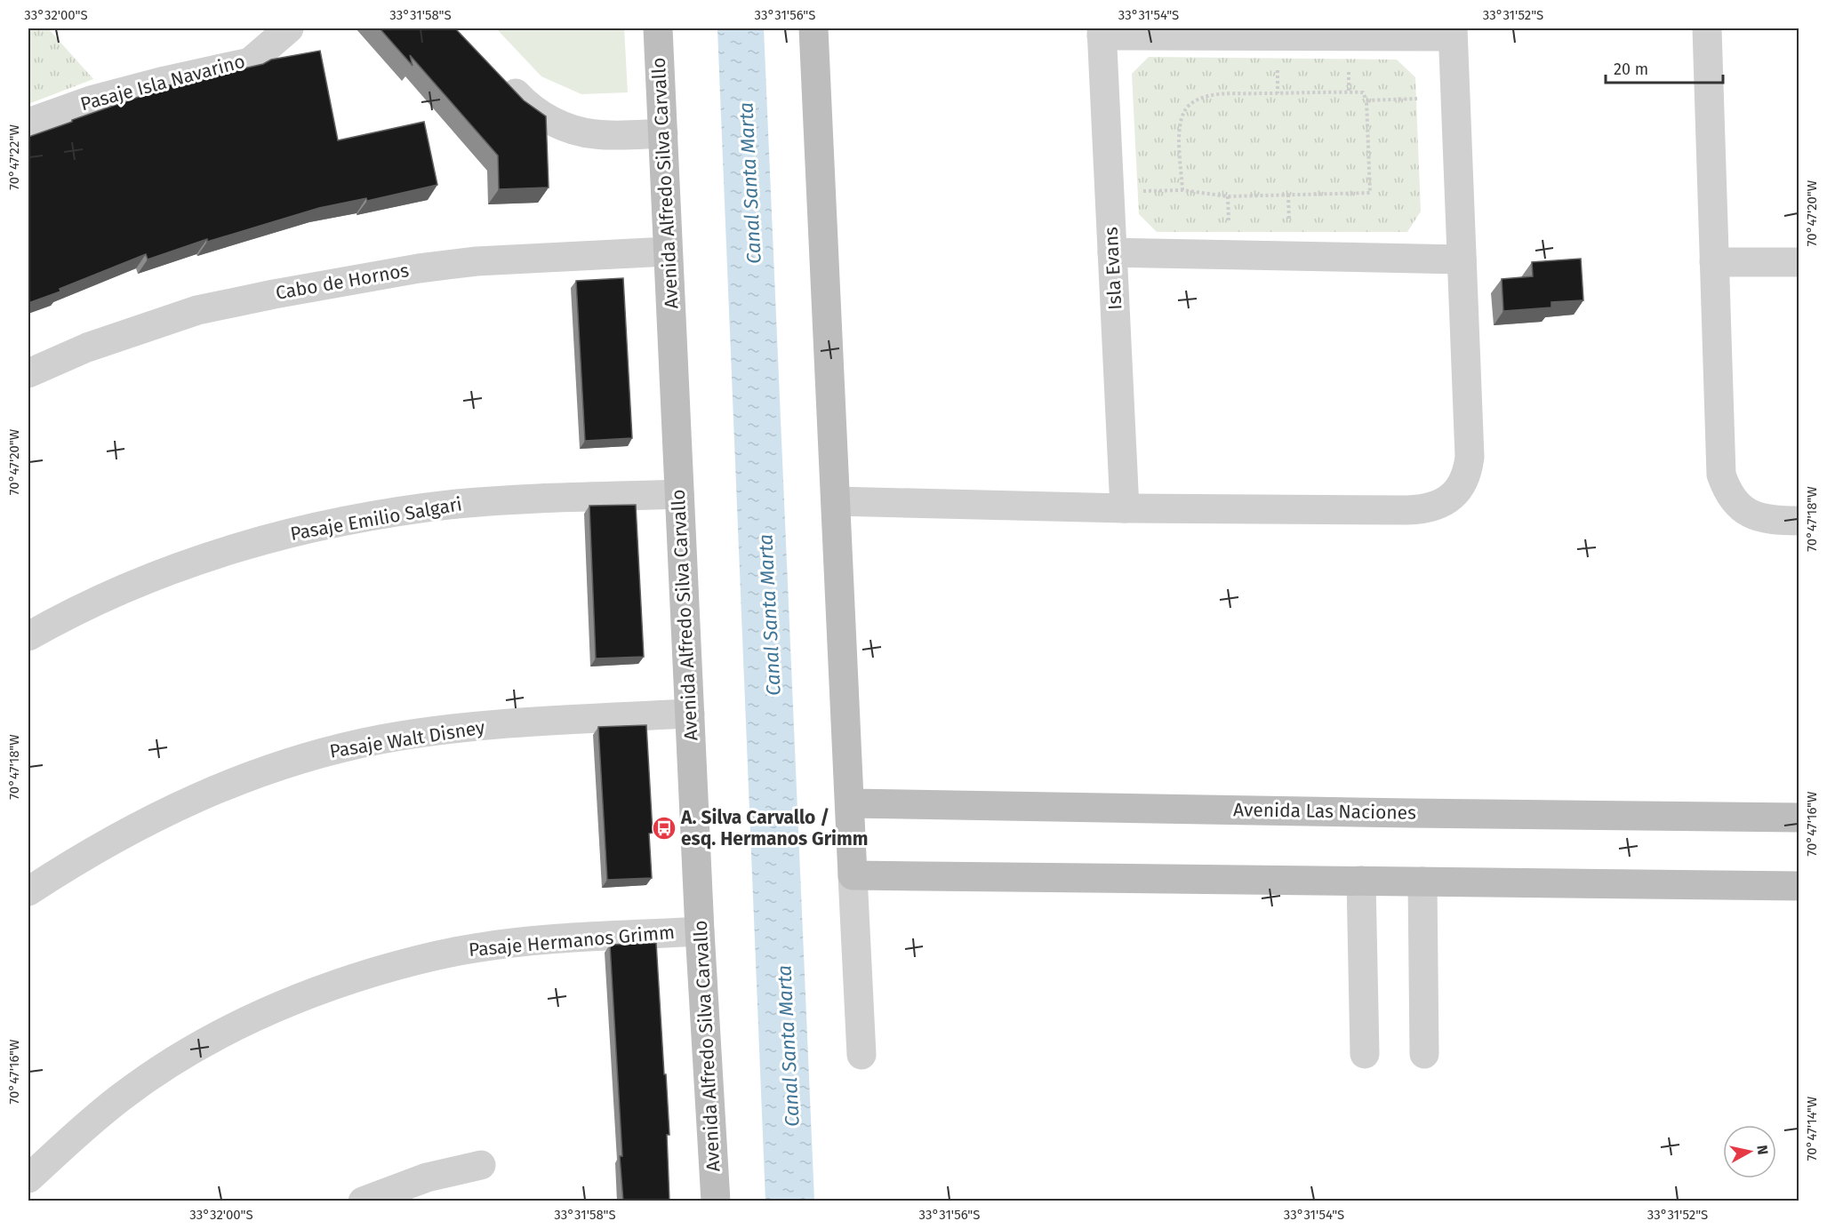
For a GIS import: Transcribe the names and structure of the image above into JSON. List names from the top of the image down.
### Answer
{
  "streets": {
    "street": [
      "Pasaje Isla Navarino",
      "Avenida Alfredo Silva Carvallo",
      "Isla Evans",
      "Cabo de Hornos",
      "Pasaje Emilio Salgari",
      "Pasaje Walt Disney",
      "Avenida Las Naciones",
      "Pasaje Hermanos Grimm"
    ]
  },
  "crossings": [
    ["Avenida Alfredo Silva Carvallo", "Cabo de Hornos"],
    ["Avenida Alfredo Silva Carvallo", "Pasaje Emilio Salgari"],
    ["Avenida Alfredo Silva Carvallo", "Pasaje Walt Disney"],
    ["Avenida Alfredo Silva Carvallo", "Pasaje Hermanos Grimm"]
  ],
  "water": ["Canal Santa Marta"],
  "places": {
    "bus stop": ["A. Silva Carvallo / esq. Hermanos Grimm"]
  },
  "scale_bar": "20 m",
  "north": "right",
  "coordinates": [
    "33°32'00\"S",
    "33°31'58\"S",
    "33°31'56\"S",
    "33°31'54\"S",
    "33°31'52\"S",
    "70°47'22\"W",
    "70°47'20\"W",
    "70°47'18\"W",
    "70°47'16\"W",
    "70°47'14\"W"
  ]
}
